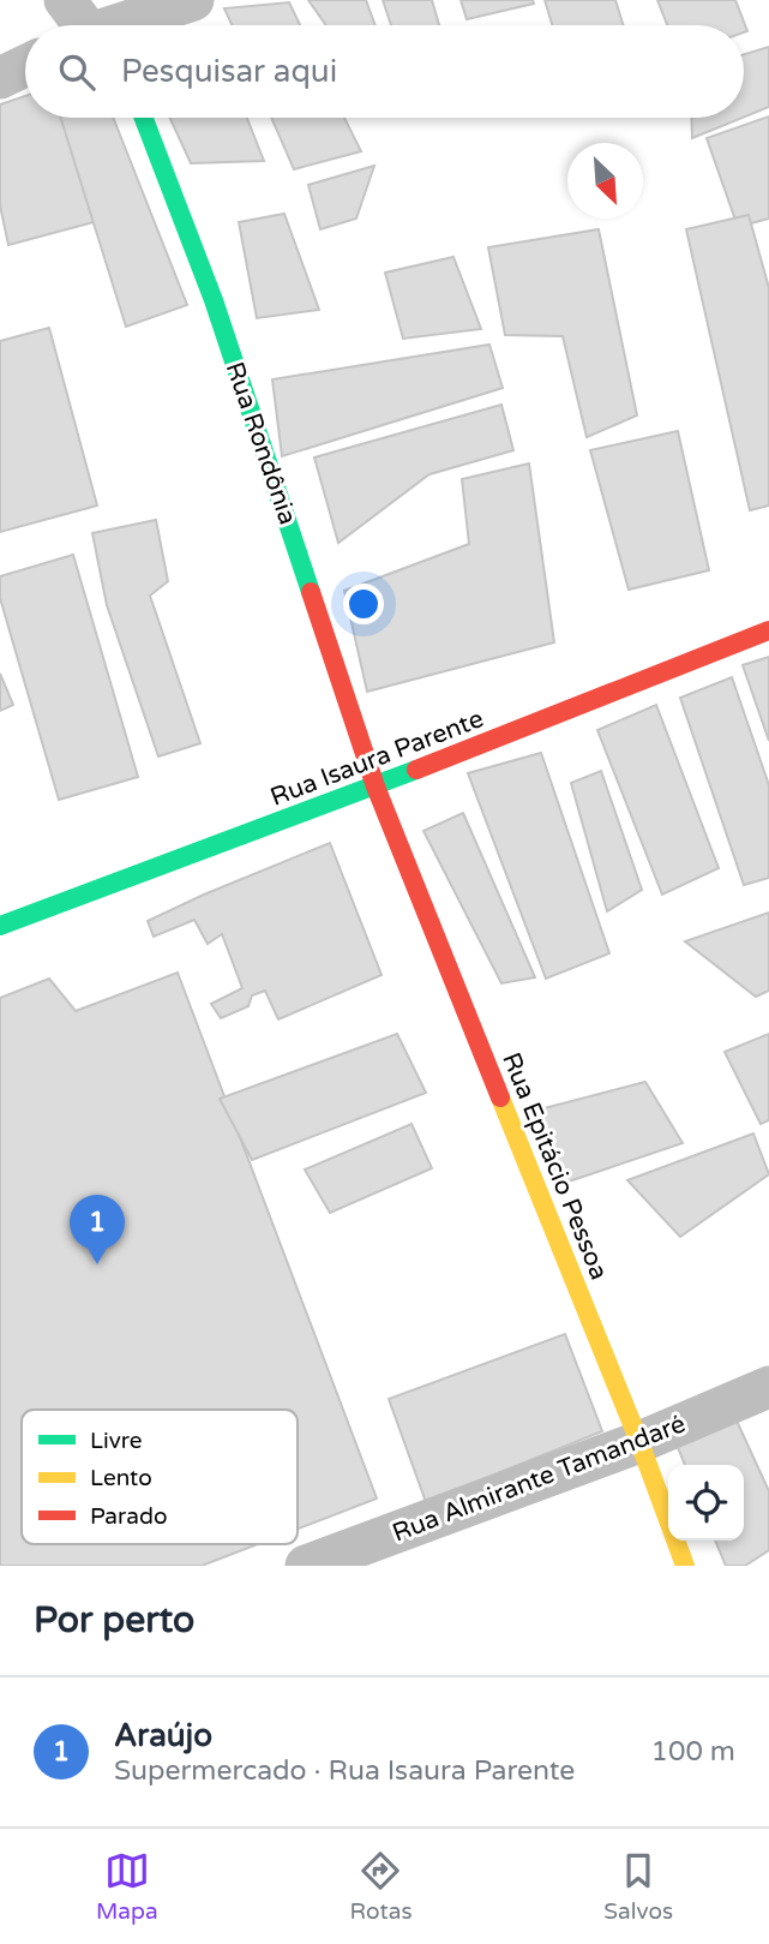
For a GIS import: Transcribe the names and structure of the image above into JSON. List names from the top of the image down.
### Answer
{
  "streets": {
    "street": [
      "Rua Rondônia",
      "Rua Isaura Parente",
      "Rua Epitácio Pessoa",
      "Rua Almirante Tamandaré"
    ]
  },
  "crossings": [
    ["Rua Rondônia", "Rua Isaura Parente"],
    ["Rua Rondônia", "Rua Epitácio Pessoa"],
    ["Rua Isaura Parente", "Rua Epitácio Pessoa"],
    ["Rua Epitácio Pessoa", "Rua Almirante Tamandaré"]
  ],
  "legend": ["Livre", "Lento", "Parado"],
  "north": "bottom right",
  "page": {
    "search": "Pesquisar aqui",
    "pins": "1",
    "heading": "Por perto",
    "list": [
      {
        "mark": "1",
        "name": "Araújo",
        "note": "Supermercado · Rua Isaura Parente",
        "value": "100 m"
      }
    ],
    "nav": ["Mapa", "Rotas", "Salvos"]
  }
}
